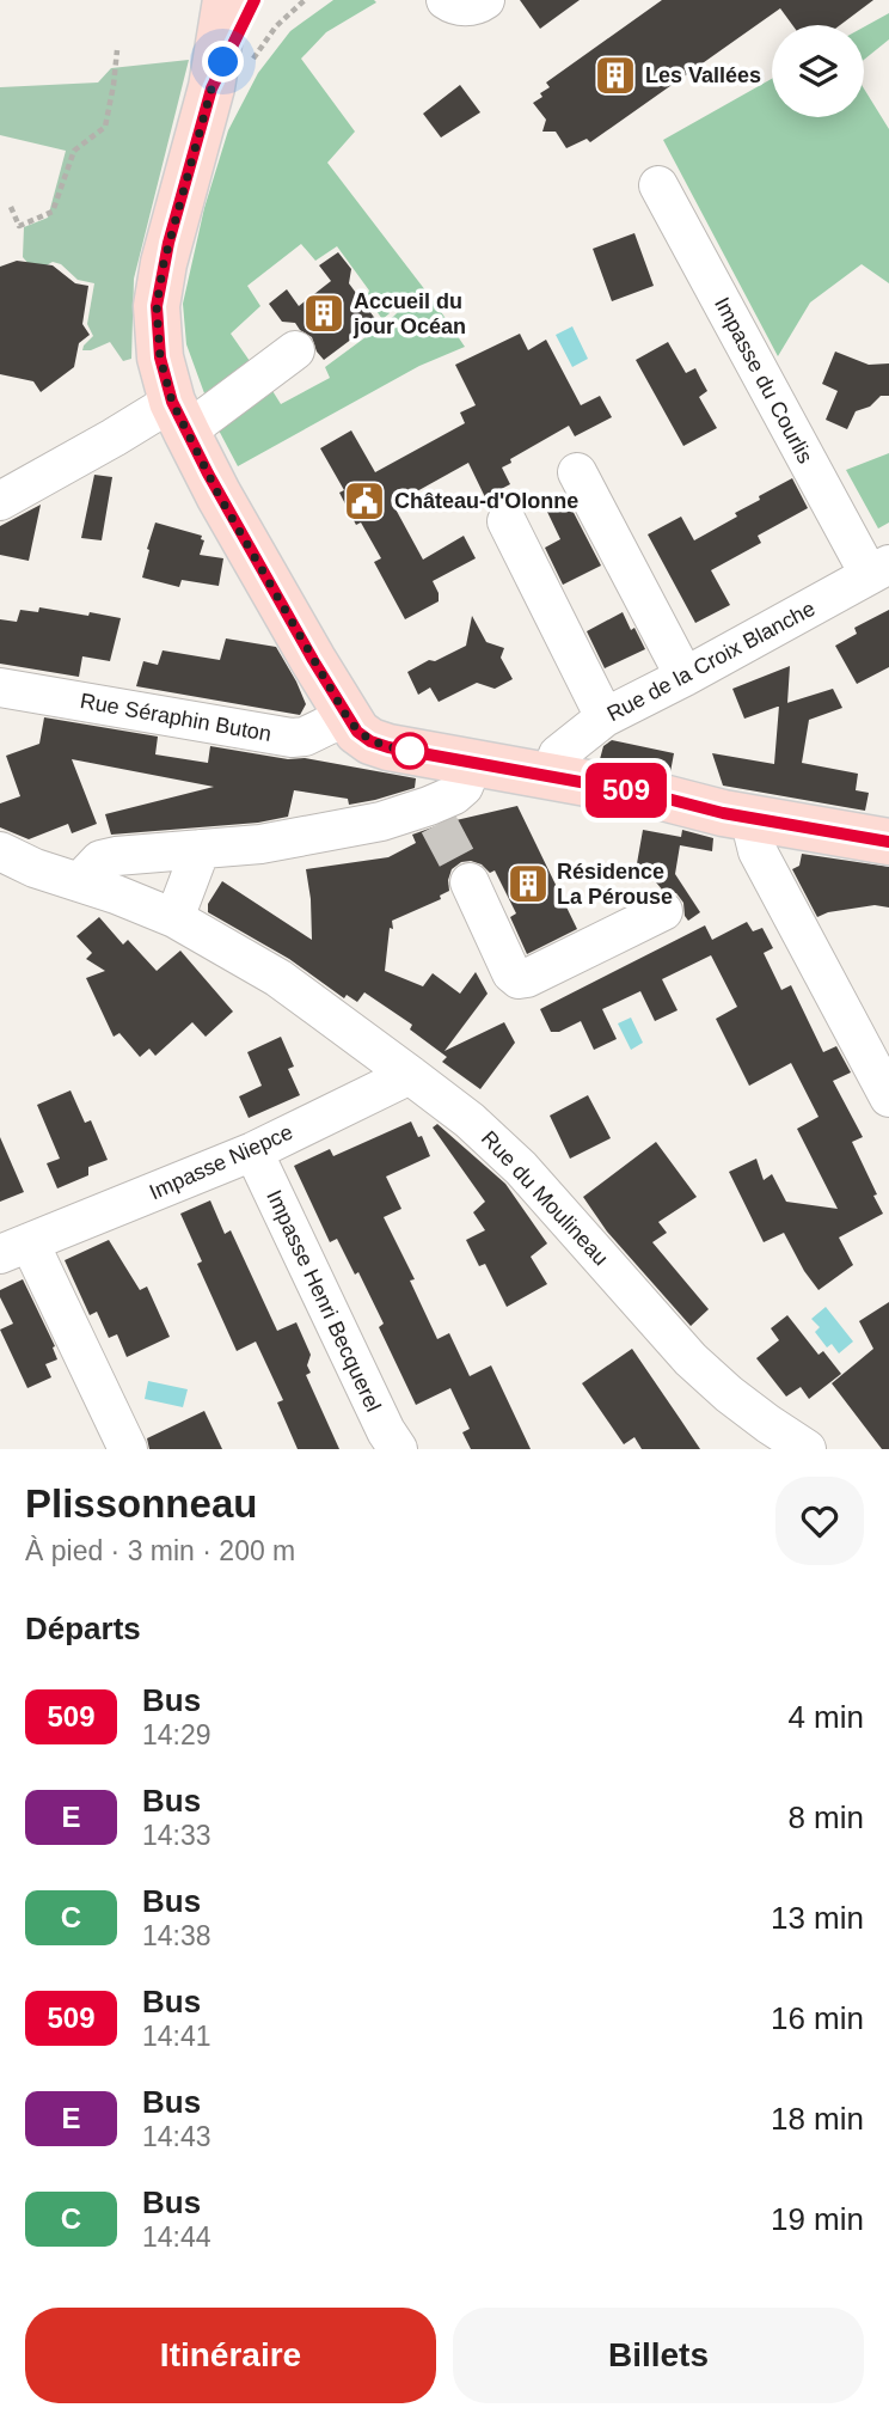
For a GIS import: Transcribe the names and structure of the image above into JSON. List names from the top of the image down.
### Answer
{
  "streets": {
    "street": [
      "Impasse du Courlis",
      "Rue de la Croix Blanche",
      "Rue Séraphin Buton",
      "Impasse Niepce",
      "Rue du Moulineau",
      "Impasse Henri Becquerel"
    ]
  },
  "crossings": [
    ["Impasse du Courlis", "Rue de la Croix Blanche"],
    ["Impasse Niepce", "Rue du Moulineau"],
    ["Impasse Niepce", "Impasse Henri Becquerel"]
  ],
  "places": {
    "building": ["Les Vallées", "Accueil du jour Océan", "Résidence La Pérouse"],
    "public building": ["Château-d'Olonne"]
  },
  "lines": ["bus line 509"],
  "page": {
    "on_map": "509",
    "heading": [
      ["Plissonneau", "À pied · 3 min · 200 m"],
      "Départs"
    ],
    "list": [
      {
        "mark": "509",
        "name": "Bus",
        "note": "14:29",
        "value": "4 min"
      },
      {
        "mark": "E",
        "name": "Bus",
        "note": "14:33",
        "value": "8 min"
      },
      {
        "mark": "C",
        "name": "Bus",
        "note": "14:38",
        "value": "13 min"
      },
      {
        "mark": "509",
        "name": "Bus",
        "note": "14:41",
        "value": "16 min"
      },
      {
        "mark": "E",
        "name": "Bus",
        "note": "14:43",
        "value": "18 min"
      },
      {
        "mark": "C",
        "name": "Bus",
        "note": "14:44",
        "value": "19 min"
      }
    ],
    "buttons": ["Itinéraire", "Billets"]
  }
}
